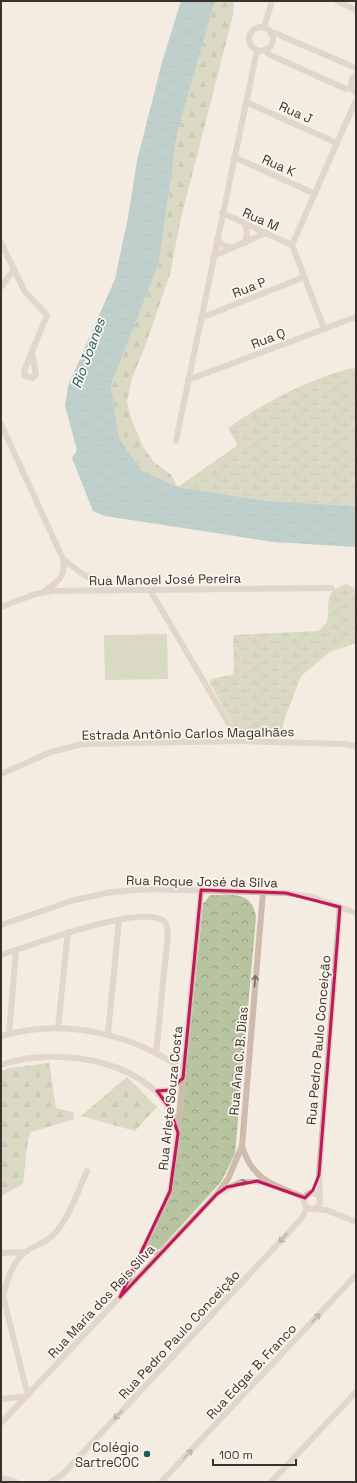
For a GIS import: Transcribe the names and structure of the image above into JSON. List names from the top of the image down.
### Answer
{
  "streets": {
    "street": [
      "Rua J",
      "Rua K",
      "Rua M",
      "Rua P",
      "Rua Q",
      "Rua Manoel José Pereira",
      "Estrada Antônio Carlos Magalhães",
      "Rua Roque José da Silva",
      "Rua Pedro Paulo Conceição",
      "Rua Ana C. B. Dias",
      "Rua Arlete Souza Costa",
      "Rua Maria dos Reis Silva",
      "Rua Edgar B. Franco"
    ]
  },
  "crossings": [
    ["Rua Roque José da Silva", "Rua Pedro Paulo Conceição"],
    ["Rua Roque José da Silva", "Rua Ana C. B. Dias"],
    ["Rua Roque José da Silva", "Rua Arlete Souza Costa"],
    ["Rua Pedro Paulo Conceição", "Rua Ana C. B. Dias"],
    ["Rua Ana C. B. Dias", "Rua Maria dos Reis Silva"],
    ["Rua Arlete Souza Costa", "Rua Maria dos Reis Silva"]
  ],
  "one_way": ["Rua Pedro Paulo Conceição", "Rua Ana C. B. Dias", "Rua Edgar B. Franco"],
  "water": ["Rio Joanes"],
  "places": ["Colégio SartreCOC"],
  "scale_bar": "100 m"
}
